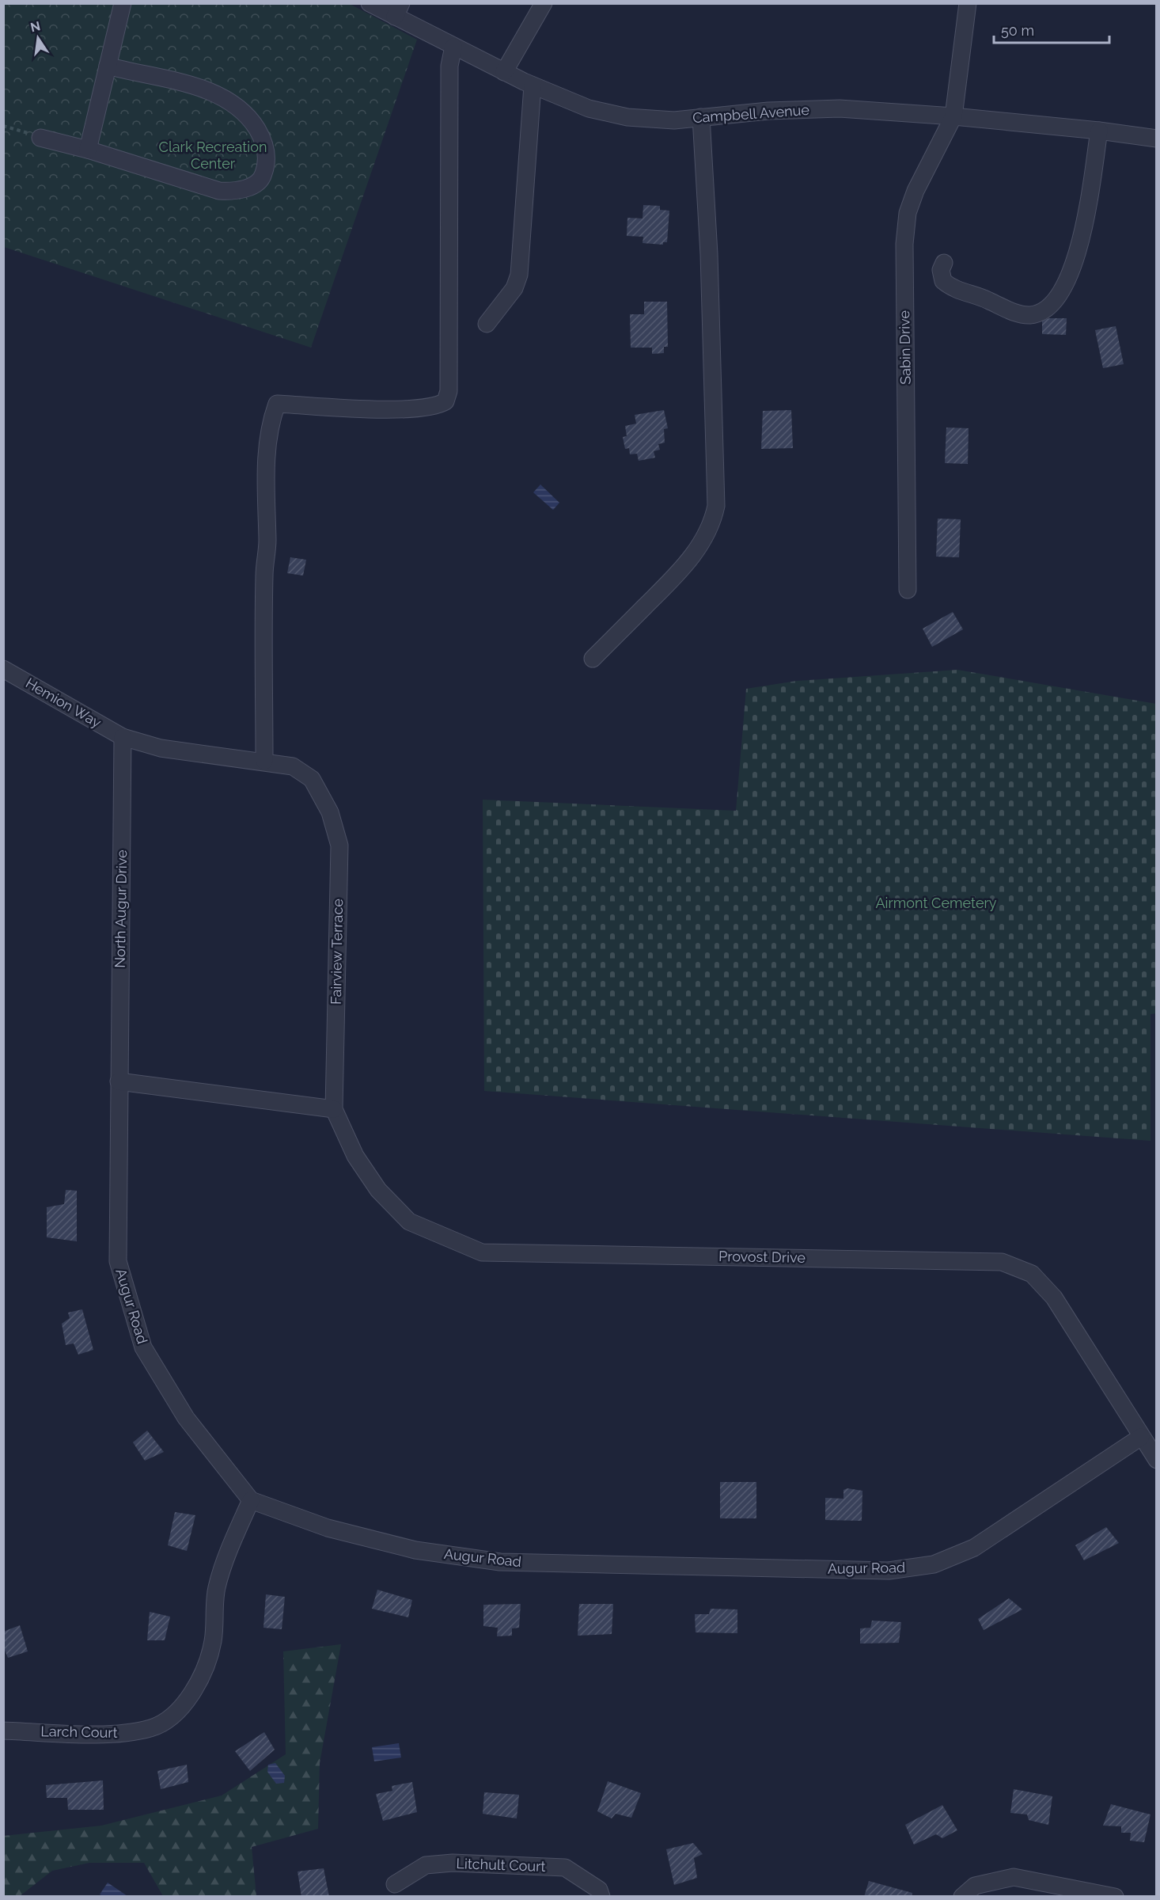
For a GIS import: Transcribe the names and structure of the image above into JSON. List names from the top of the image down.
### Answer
{
  "streets": {
    "street": [
      "Campbell Avenue",
      "Sabin Drive",
      "Hemion Way",
      "North Augur Drive",
      "Fairview Terrace",
      "Provost Drive",
      "Augur Road",
      "Larch Court",
      "Litchult Court"
    ]
  },
  "crossings": [
    ["Campbell Avenue", "Sabin Drive"],
    ["Hemion Way", "North Augur Drive"],
    ["Hemion Way", "Fairview Terrace"],
    ["North Augur Drive", "Fairview Terrace"],
    ["North Augur Drive", "Augur Road"],
    ["Fairview Terrace", "Provost Drive"],
    ["Provost Drive", "Augur Road"],
    ["Augur Road", "Larch Court"]
  ],
  "parks": ["Clark Recreation Center", "Airmont Cemetery"],
  "scale_bar": "50 m",
  "north": "top"
}
